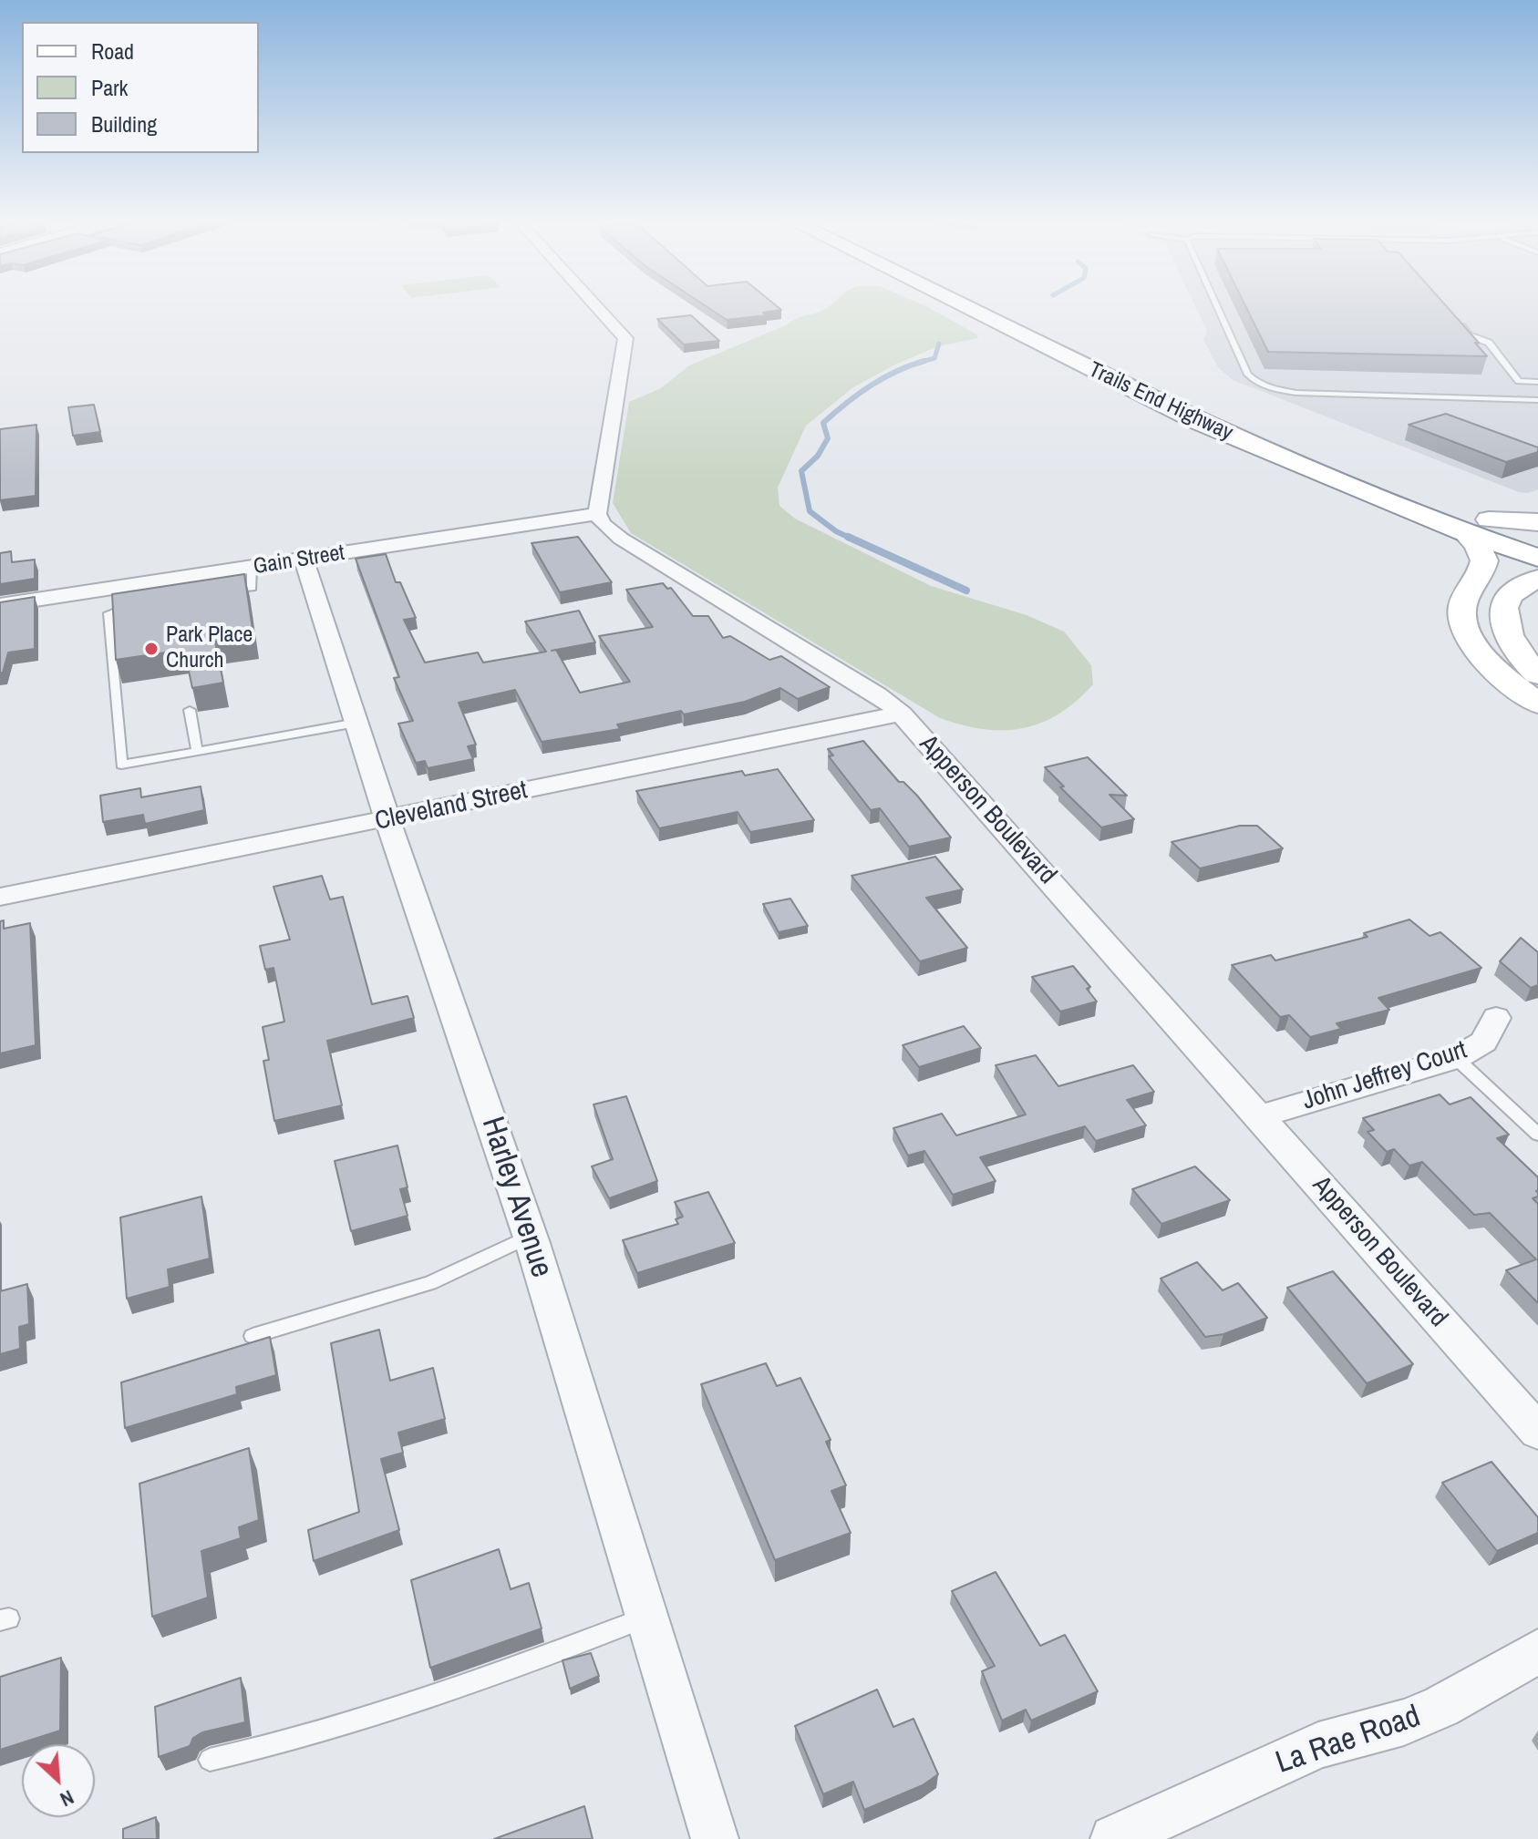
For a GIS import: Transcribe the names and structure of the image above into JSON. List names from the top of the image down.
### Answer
{
  "streets": {
    "highway": ["Trails End Highway"],
    "street": [
      "Gain Street",
      "Cleveland Street",
      "Apperson Boulevard",
      "John Jeffrey Court",
      "Harley Avenue",
      "La Rae Road"
    ]
  },
  "crossings": [
    ["Gain Street", "Apperson Boulevard"],
    ["Gain Street", "Harley Avenue"],
    ["Cleveland Street", "Apperson Boulevard"],
    ["Cleveland Street", "Harley Avenue"],
    ["Apperson Boulevard", "John Jeffrey Court"]
  ],
  "places": ["Park Place Church"],
  "legend": ["Road", "Park", "Building"],
  "north": "bottom right"
}
